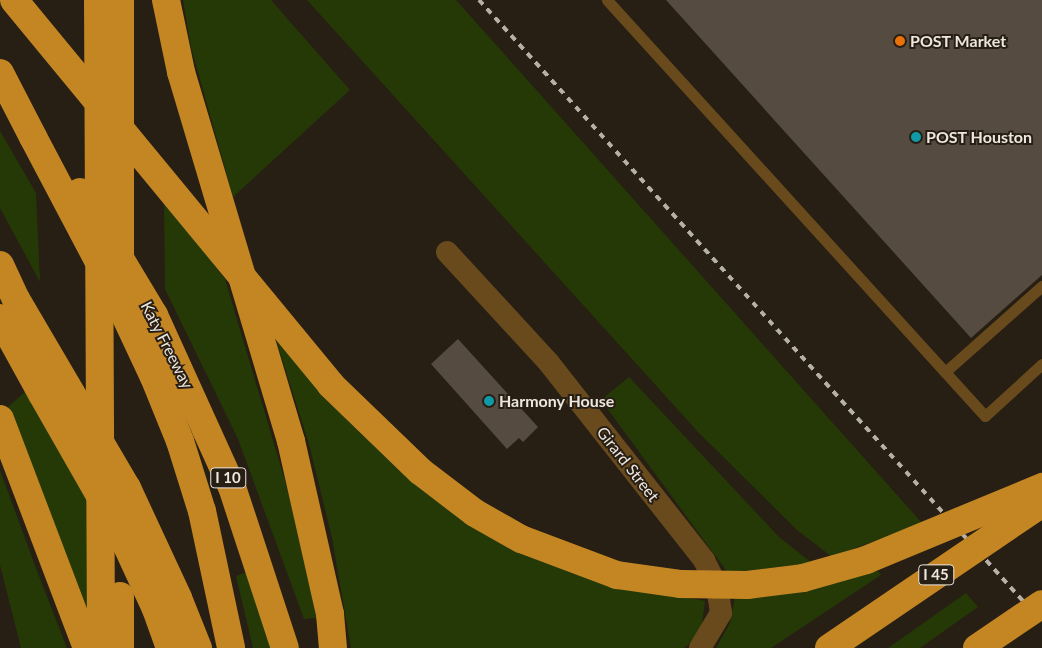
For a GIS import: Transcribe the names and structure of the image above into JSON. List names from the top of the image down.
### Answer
{
  "streets": {
    "highway": ["Katy Freeway", "I 10", "I 45"],
    "street": ["Girard Street"]
  },
  "places": ["POST Market", "POST Houston", "Harmony House"]
}
